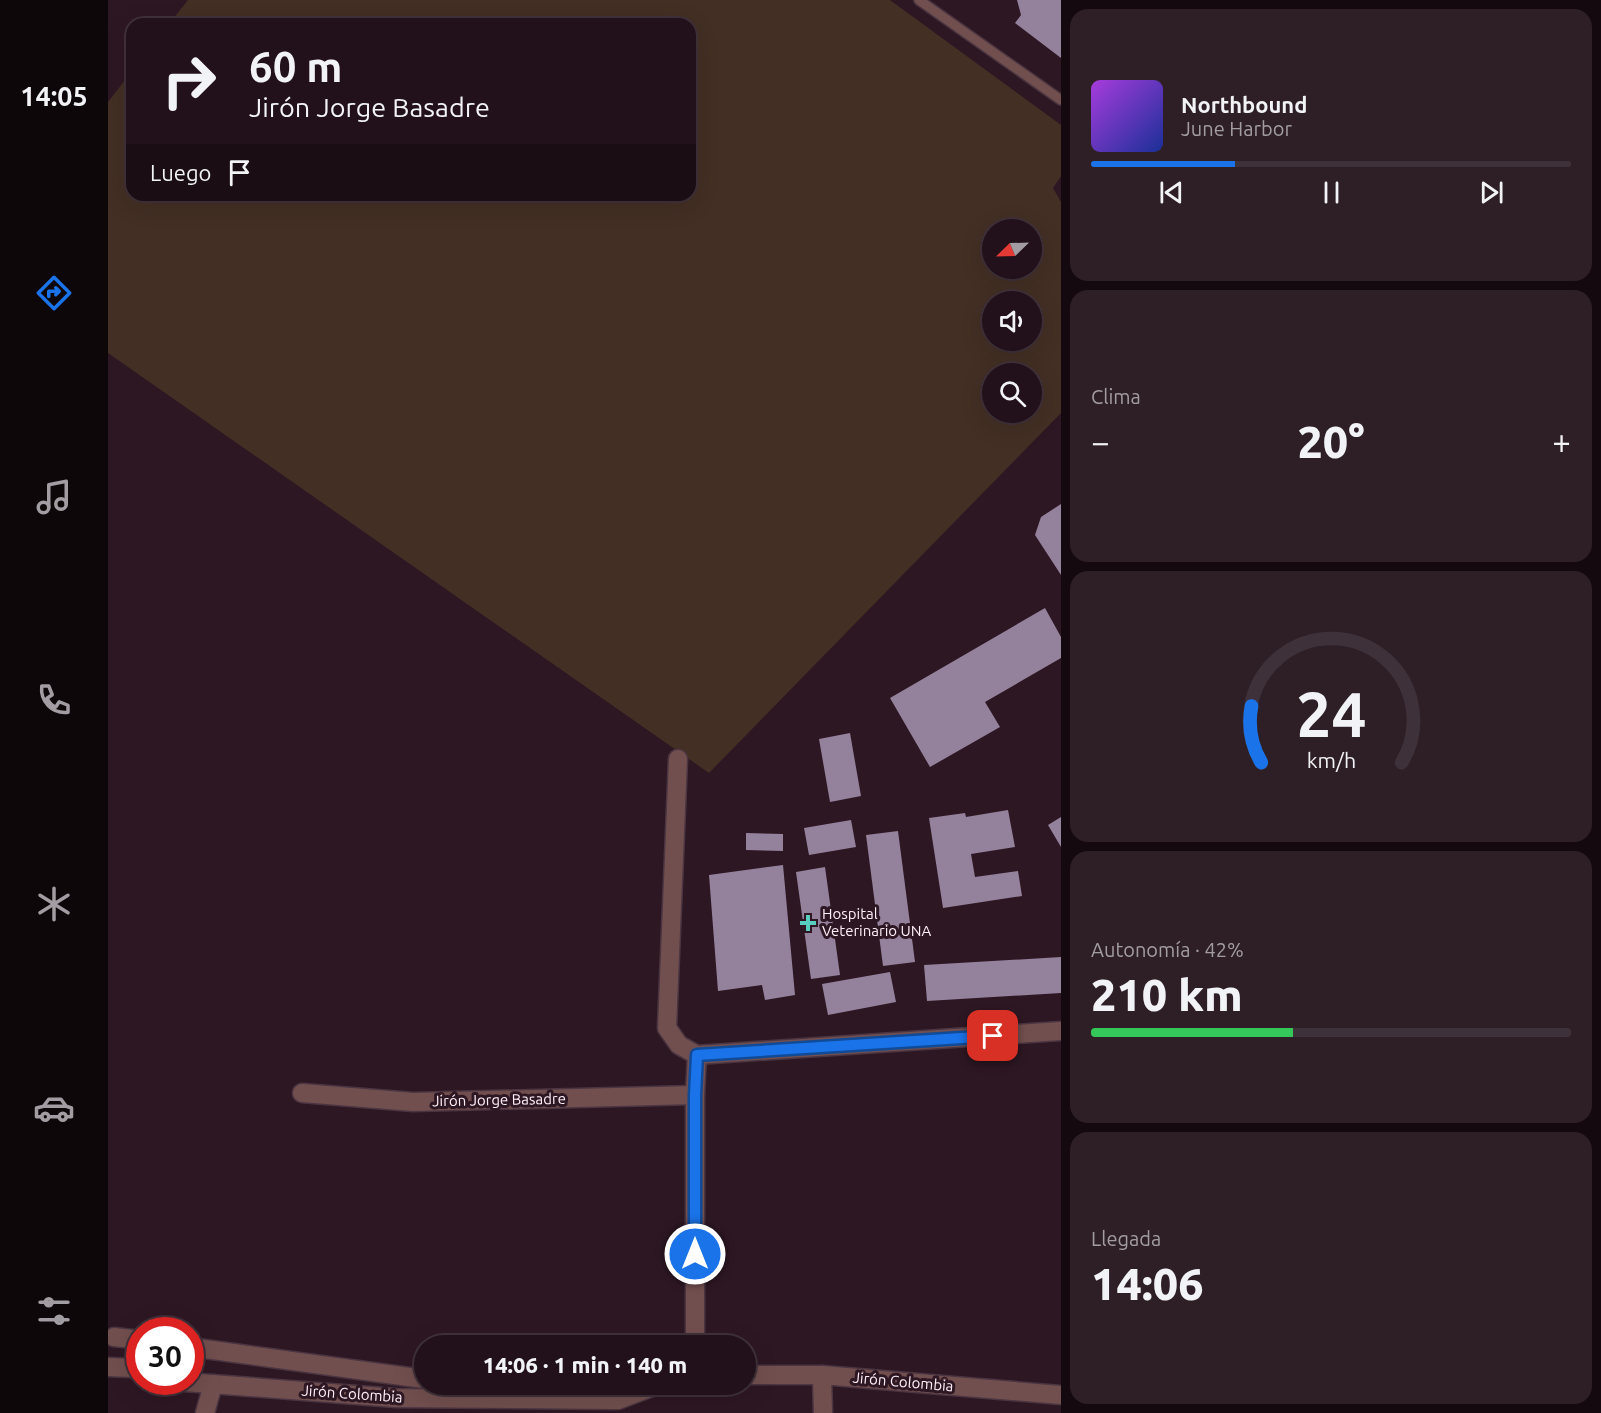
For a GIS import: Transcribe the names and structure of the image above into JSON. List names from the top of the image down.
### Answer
{
  "streets": {
    "street": ["Jirón Jorge Basadre", "Jirón Colombia"]
  },
  "places": {
    "health": ["Hospital Veterinario UNA"]
  },
  "north": "bottom left",
  "page": {
    "tabs": "14:05",
    "turn": ["60 m", "Jirón Jorge Basadre"],
    "song": ["Northbound", "June Harbor"],
    "then": "Luego",
    "tile": [
      "Clima",
      ["Autonomía · 42%", "210 km"],
      ["Llegada", "14:06"]
    ],
    "heat": ["−", "20°", "+"],
    "limit": "30",
    "trip": "14:06 · 1 min · 140 m",
    "gauge": ["24", "km/h"]
  }
}
